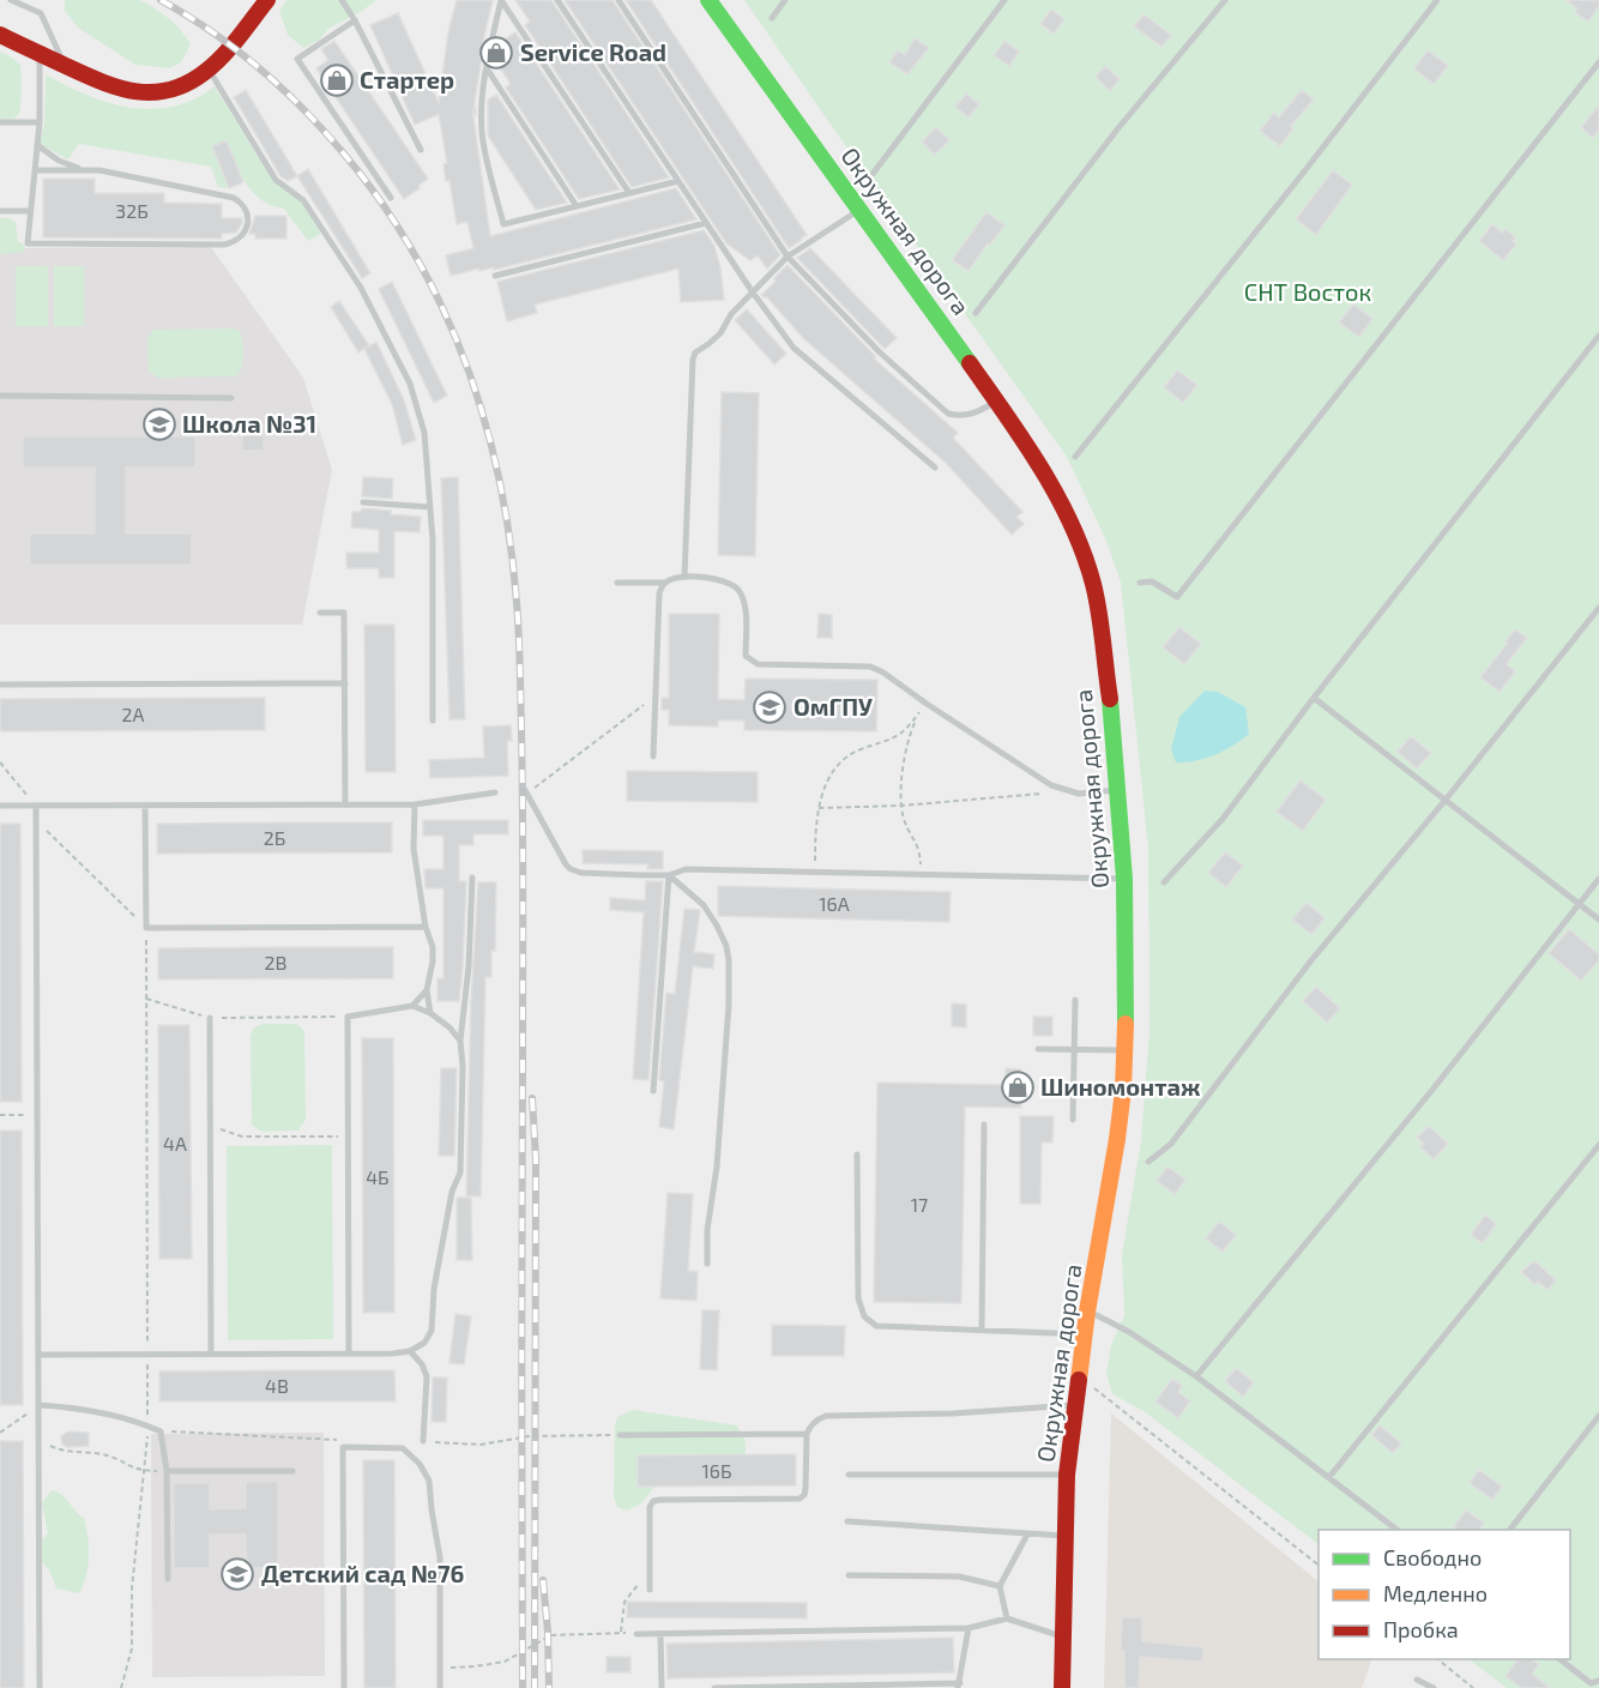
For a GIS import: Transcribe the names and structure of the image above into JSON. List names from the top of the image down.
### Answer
{
  "streets": {
    "main road": ["Окружная дорога"]
  },
  "parks": ["СНТ Восток"],
  "places": {
    "shop": ["Service Road", "Стартер", "Шиномонтаж"],
    "school or university": ["Школа №31", "ОмГПУ", "Детский сад №76"]
  },
  "house_numbers": [
    "32Б",
    "2А",
    "2Б",
    "16А",
    "2В",
    "4А",
    "4Б",
    "17",
    "4В",
    "16Б"
  ],
  "legend": ["Свободно", "Медленно", "Пробка"]
}
